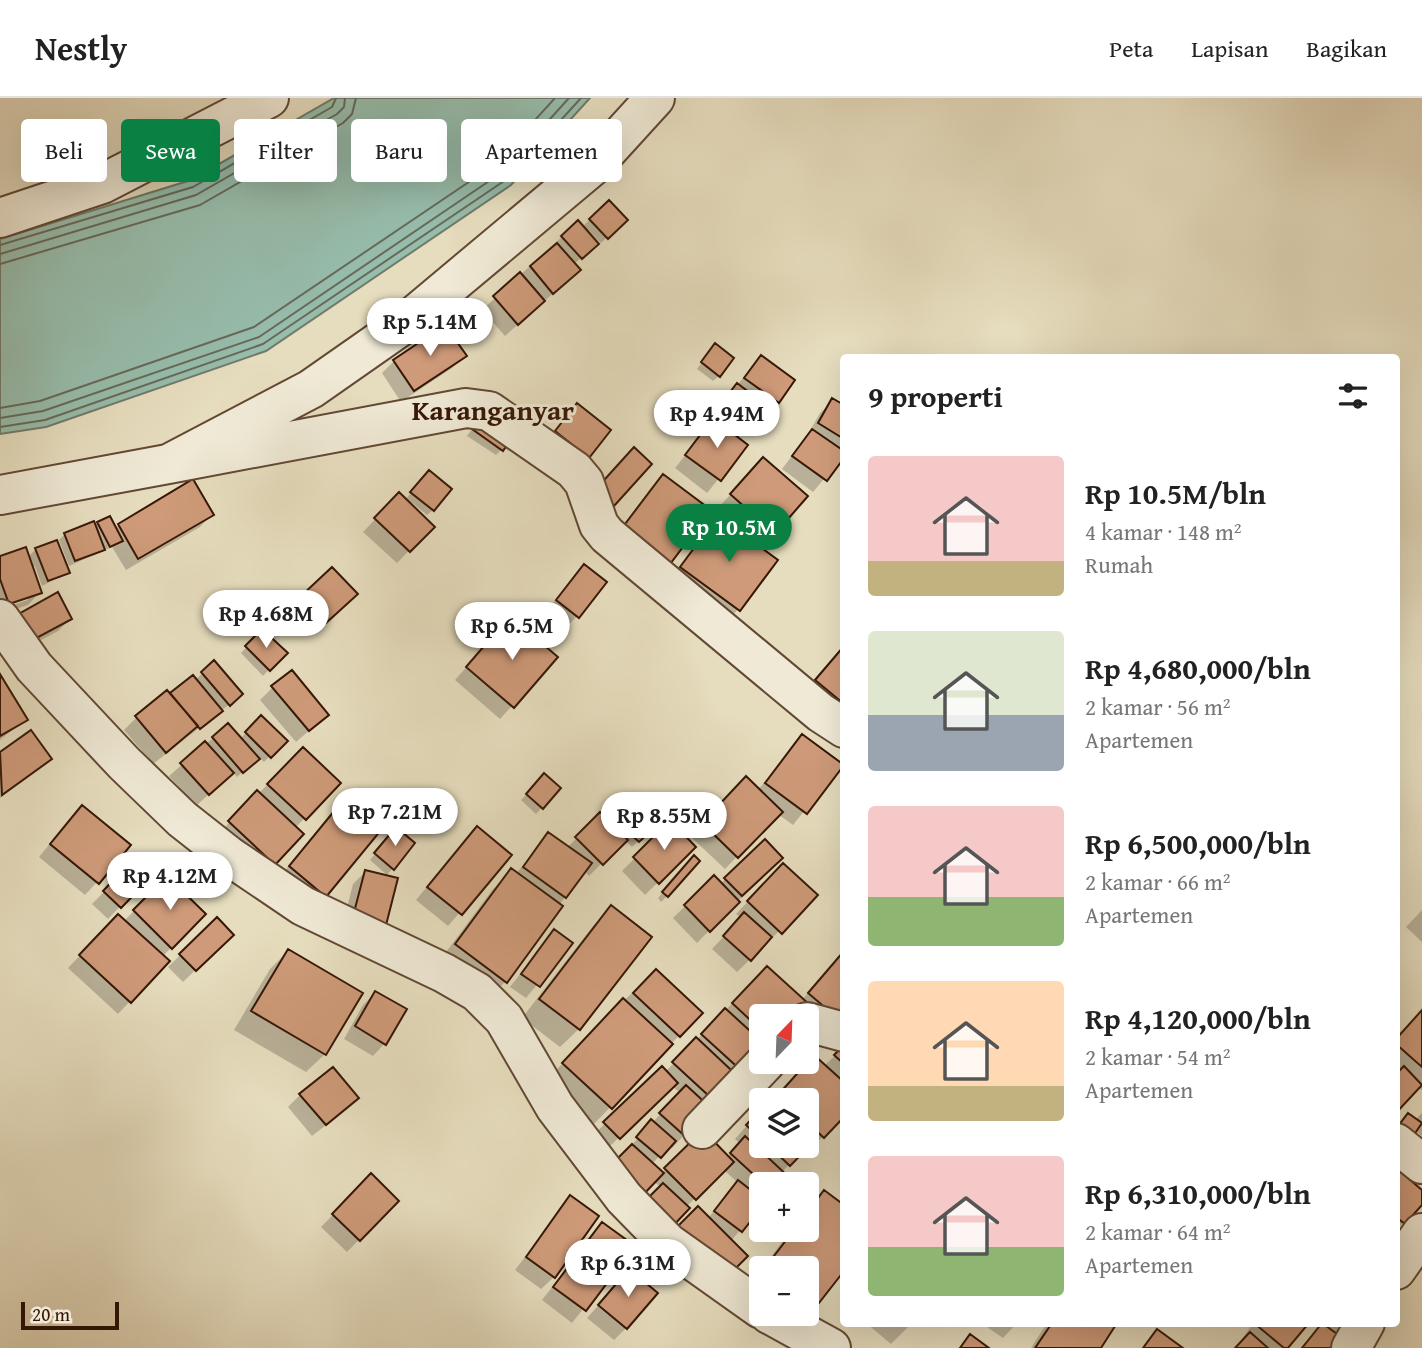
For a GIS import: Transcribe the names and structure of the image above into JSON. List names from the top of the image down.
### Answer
{
  "districts": ["Karanganyar"],
  "scale_bar": "20 m",
  "north": "top right",
  "page": {
    "header": "Nestly",
    "nav": ["Peta", "Lapisan", "Bagikan"],
    "chip": [
      "Beli",
      "Sewa",
      "Filter",
      "Baru",
      "Apartemen"
    ],
    "price": [
      "Rp 5.14M",
      "Rp 4.94M",
      "Rp 10.5M",
      "Rp 4.68M",
      "Rp 6.5M",
      "Rp 7.21M",
      "Rp 8.55M",
      "Rp 4.12M",
      "Rp 6.31M"
    ],
    "heading": "9 properti",
    "list": [
      {
        "name": "Rp 10.5M/bln",
        "note": "4 kamar · 148 m² · Rumah"
      },
      {
        "name": "Rp 4,680,000/bln",
        "note": "2 kamar · 56 m² · Apartemen"
      },
      {
        "name": "Rp 6,500,000/bln",
        "note": "2 kamar · 66 m² · Apartemen"
      },
      {
        "name": "Rp 4,120,000/bln",
        "note": "2 kamar · 54 m² · Apartemen"
      },
      {
        "name": "Rp 6,310,000/bln",
        "note": "2 kamar · 64 m² · Apartemen"
      }
    ],
    "map_buttons": ["+", "−"],
    "scale": "20 m"
  }
}
